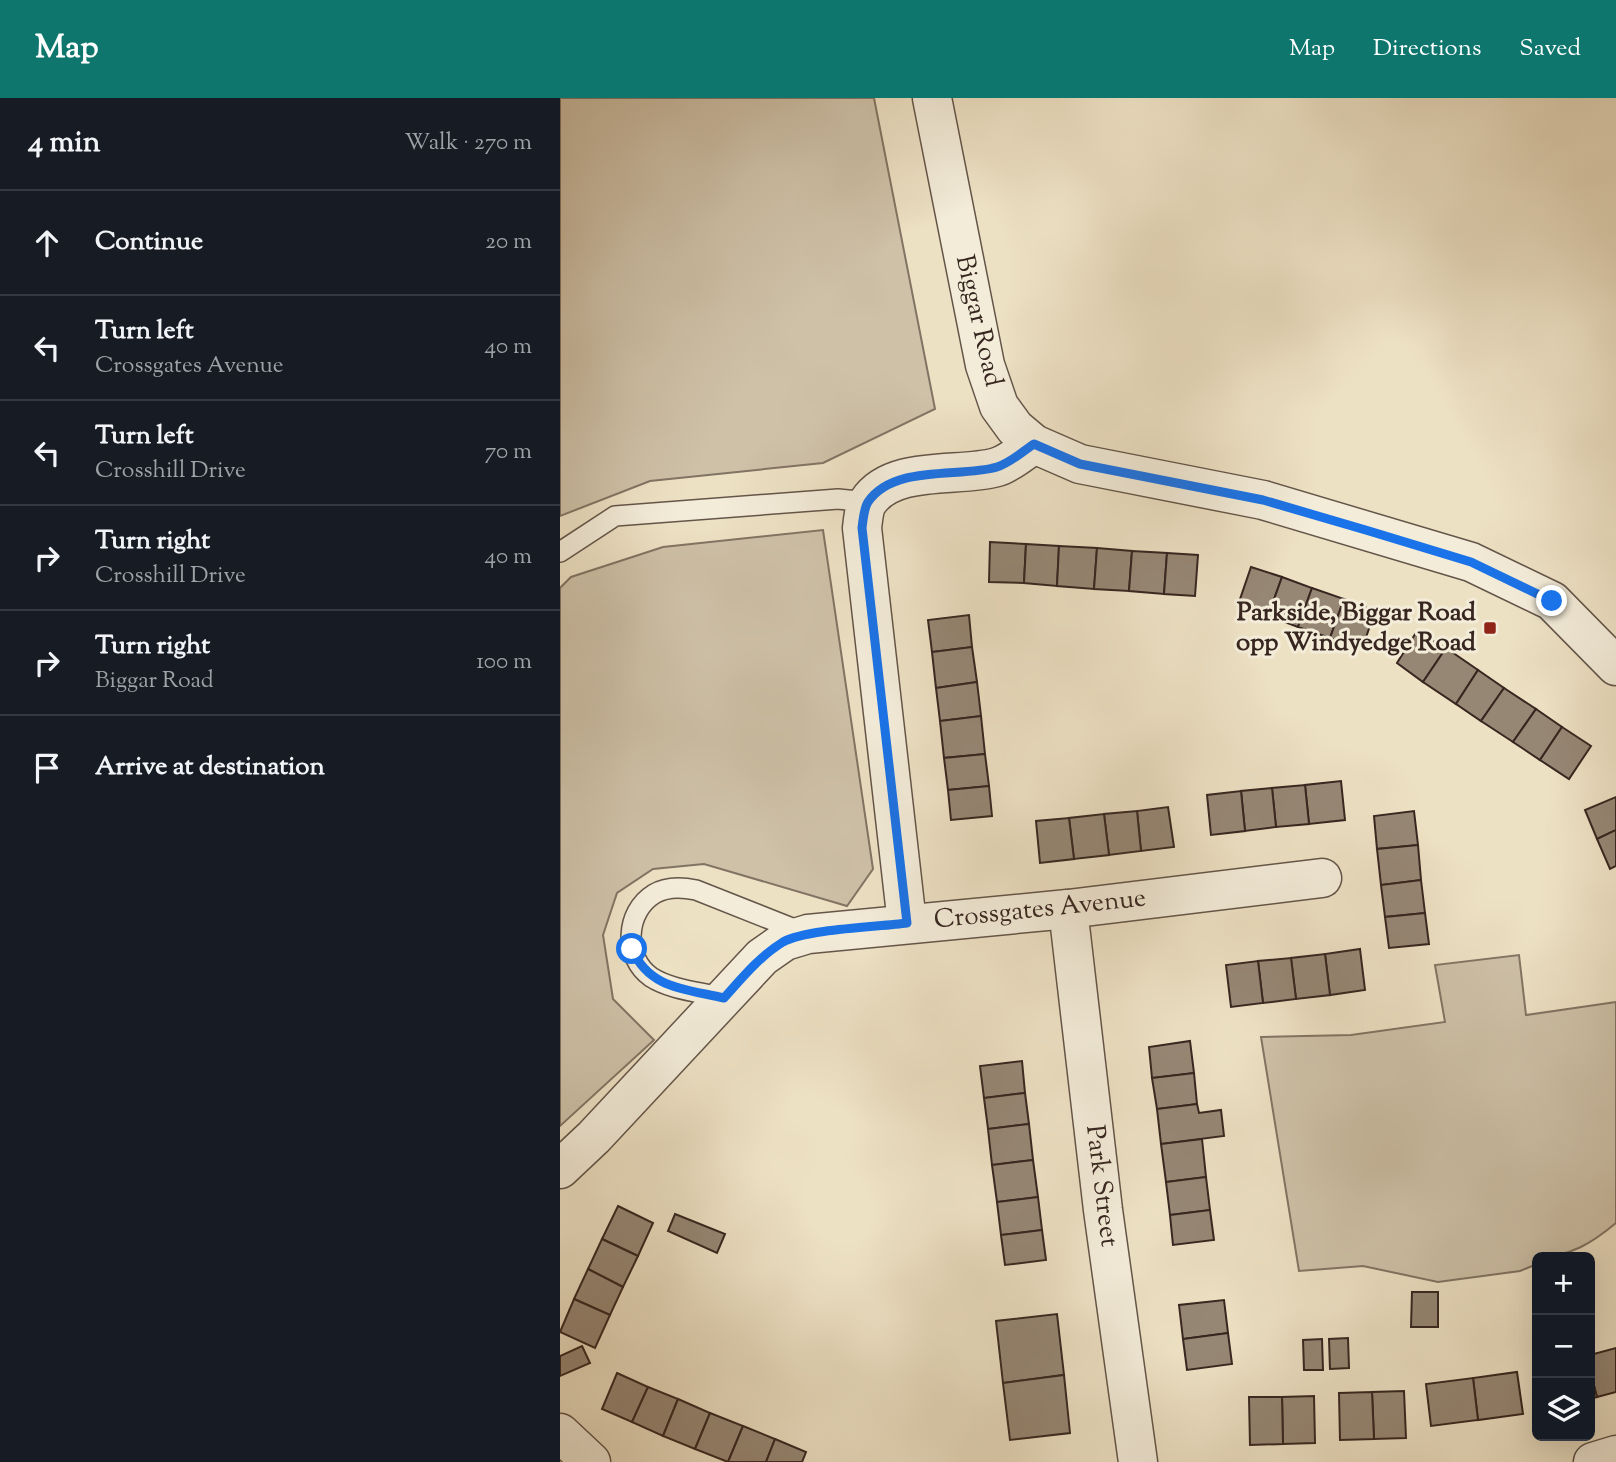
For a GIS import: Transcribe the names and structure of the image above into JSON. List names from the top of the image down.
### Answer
{
  "streets": {
    "street": ["Biggar Road", "Crossgates Avenue", "Park Street"]
  },
  "crossings": [
    ["Crossgates Avenue", "Park Street"]
  ],
  "places": {
    "transit": ["Parkside, Biggar Road opp Windyedge Road"]
  },
  "page": {
    "header": "Map",
    "nav": ["Map", "Directions", "Saved"],
    "heading": ["4 min", "Walk · 270 m"],
    "list": [
      ["Continue", "20 m"],
      ["Turn left", "Crossgates Avenue", "40 m"],
      ["Turn left", "Crosshill Drive", "70 m"],
      ["Turn right", "Crosshill Drive", "40 m"],
      ["Turn right", "Biggar Road", "100 m"],
      "Arrive at destination"
    ],
    "map_buttons": ["+", "−"]
  }
}
